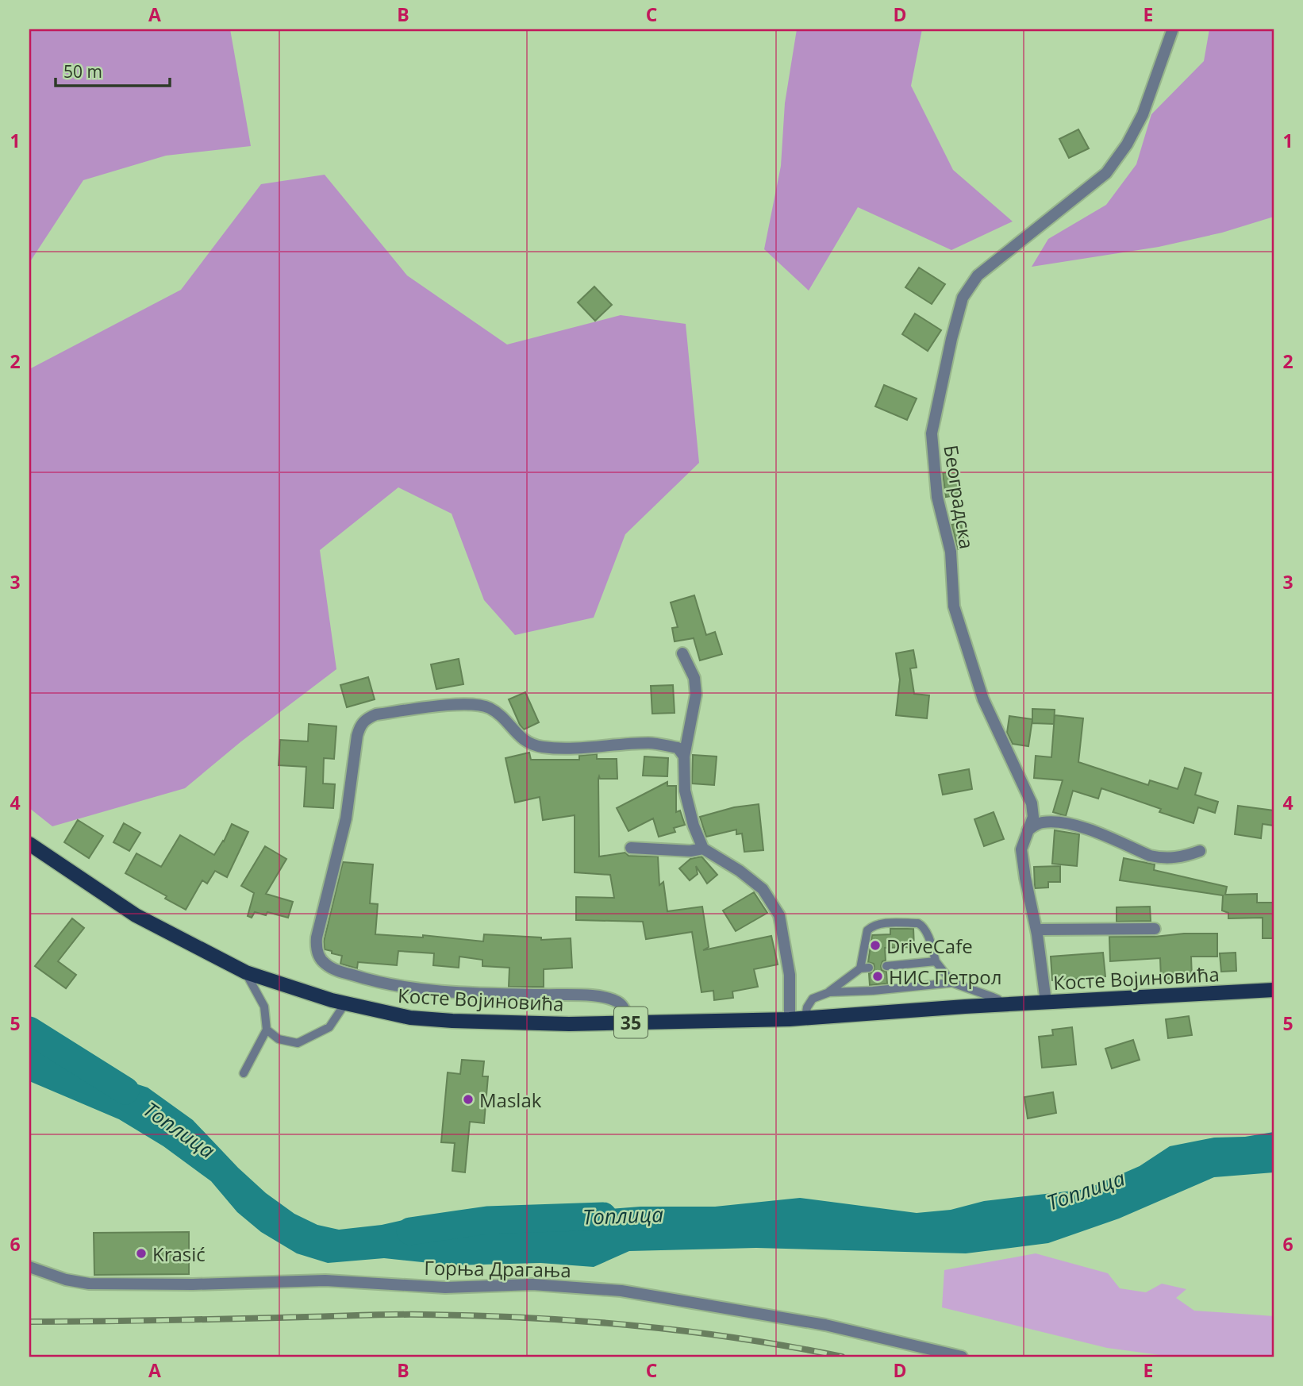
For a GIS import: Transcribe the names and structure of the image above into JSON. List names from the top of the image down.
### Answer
{
  "streets": {
    "main road": ["Косте Војиновића", "35"],
    "street": ["Београдска", "Горња Драгања"]
  },
  "crossings": [
    ["Београдска", "Косте Војиновића"]
  ],
  "water": ["Топлица"],
  "places": [
    "DriveCafe",
    "НИС Петрол",
    "Maslak",
    "Krasić"
  ],
  "scale_bar": "50 m",
  "grid": {
    "columns": [
      "A",
      "B",
      "C",
      "D",
      "E"
    ],
    "rows": [
      "1",
      "2",
      "3",
      "4",
      "5",
      "6"
    ]
  }
}
